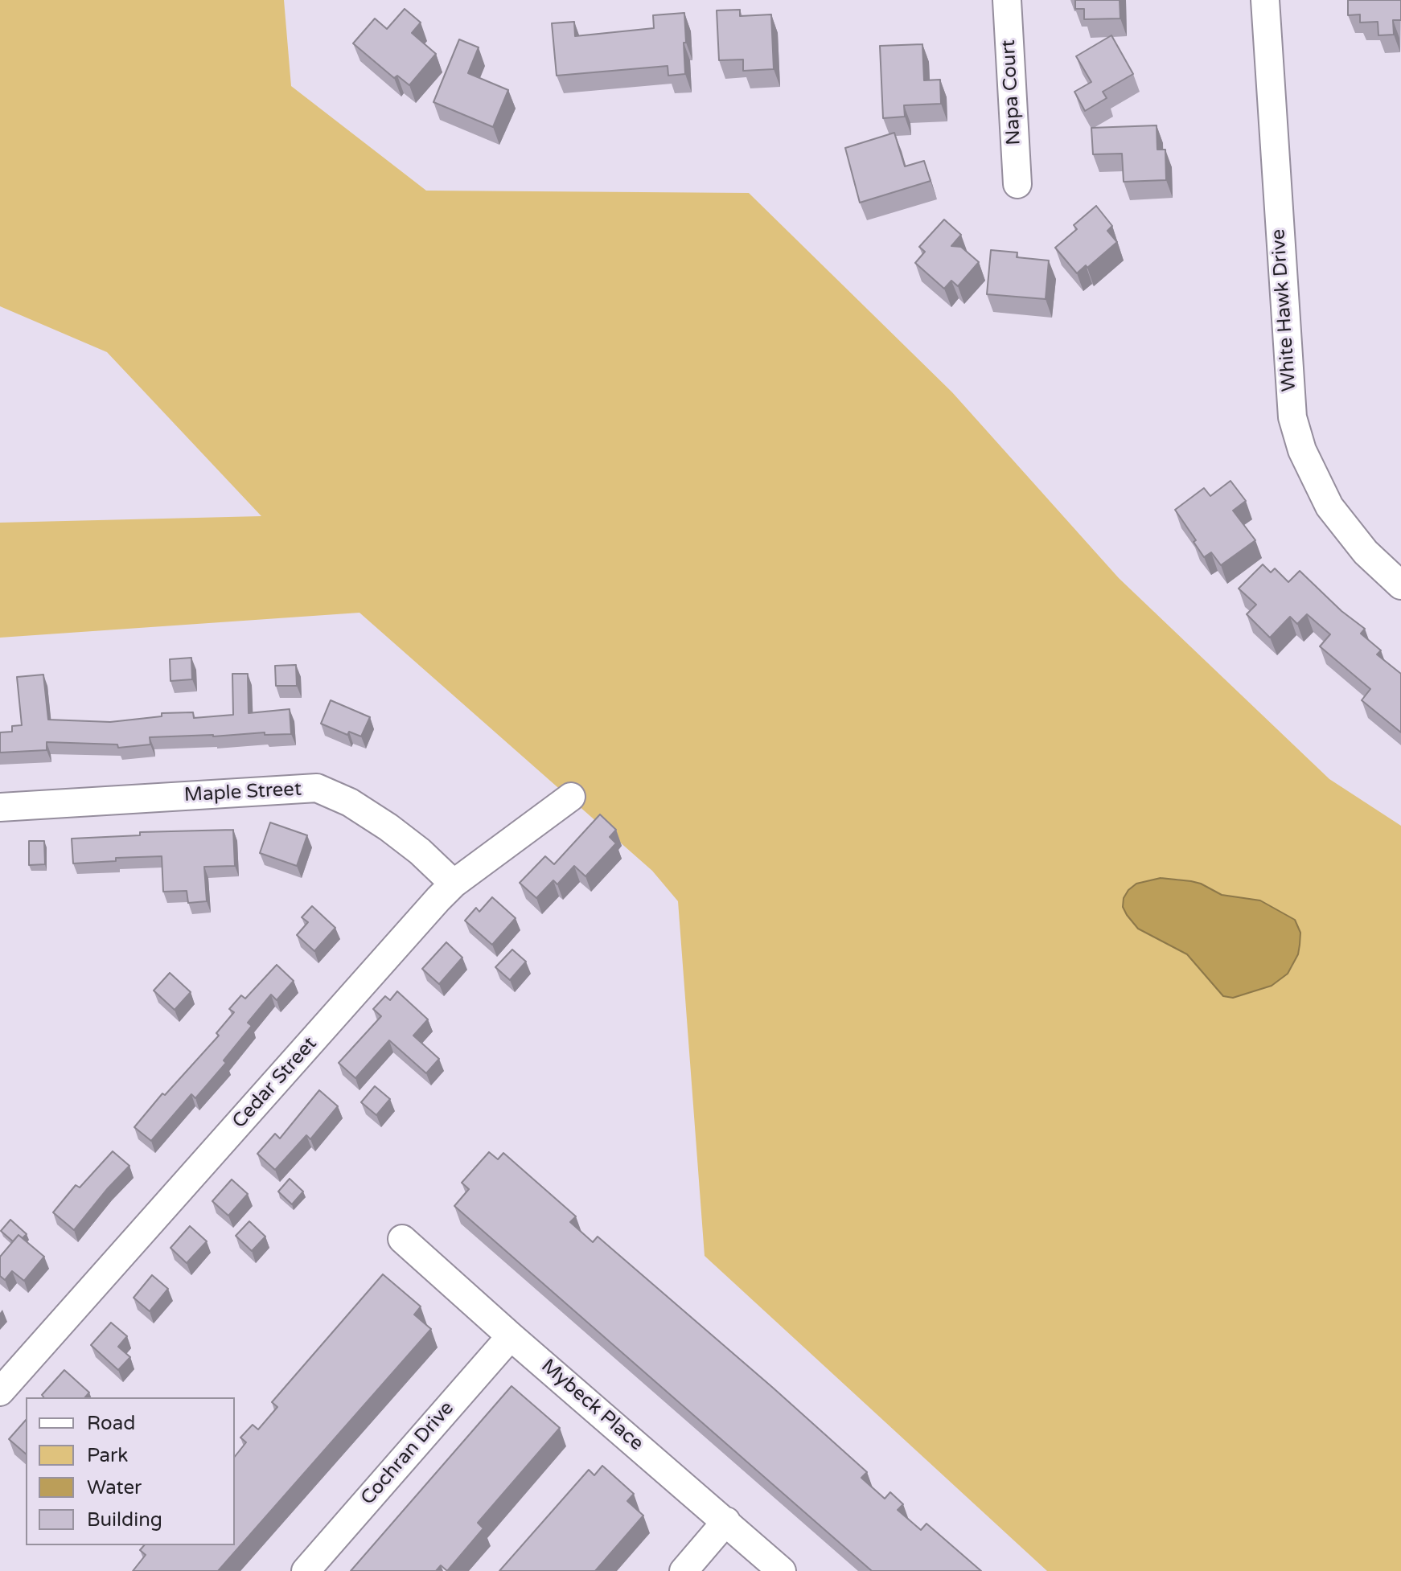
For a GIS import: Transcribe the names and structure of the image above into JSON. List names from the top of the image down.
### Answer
{
  "streets": {
    "street": [
      "Napa Court",
      "White Hawk Drive",
      "Maple Street",
      "Cedar Street",
      "Mybeck Place",
      "Cochran Drive"
    ]
  },
  "crossings": [
    ["Maple Street", "Cedar Street"],
    ["Mybeck Place", "Cochran Drive"]
  ],
  "legend": [
    "Road",
    "Park",
    "Water",
    "Building"
  ]
}
